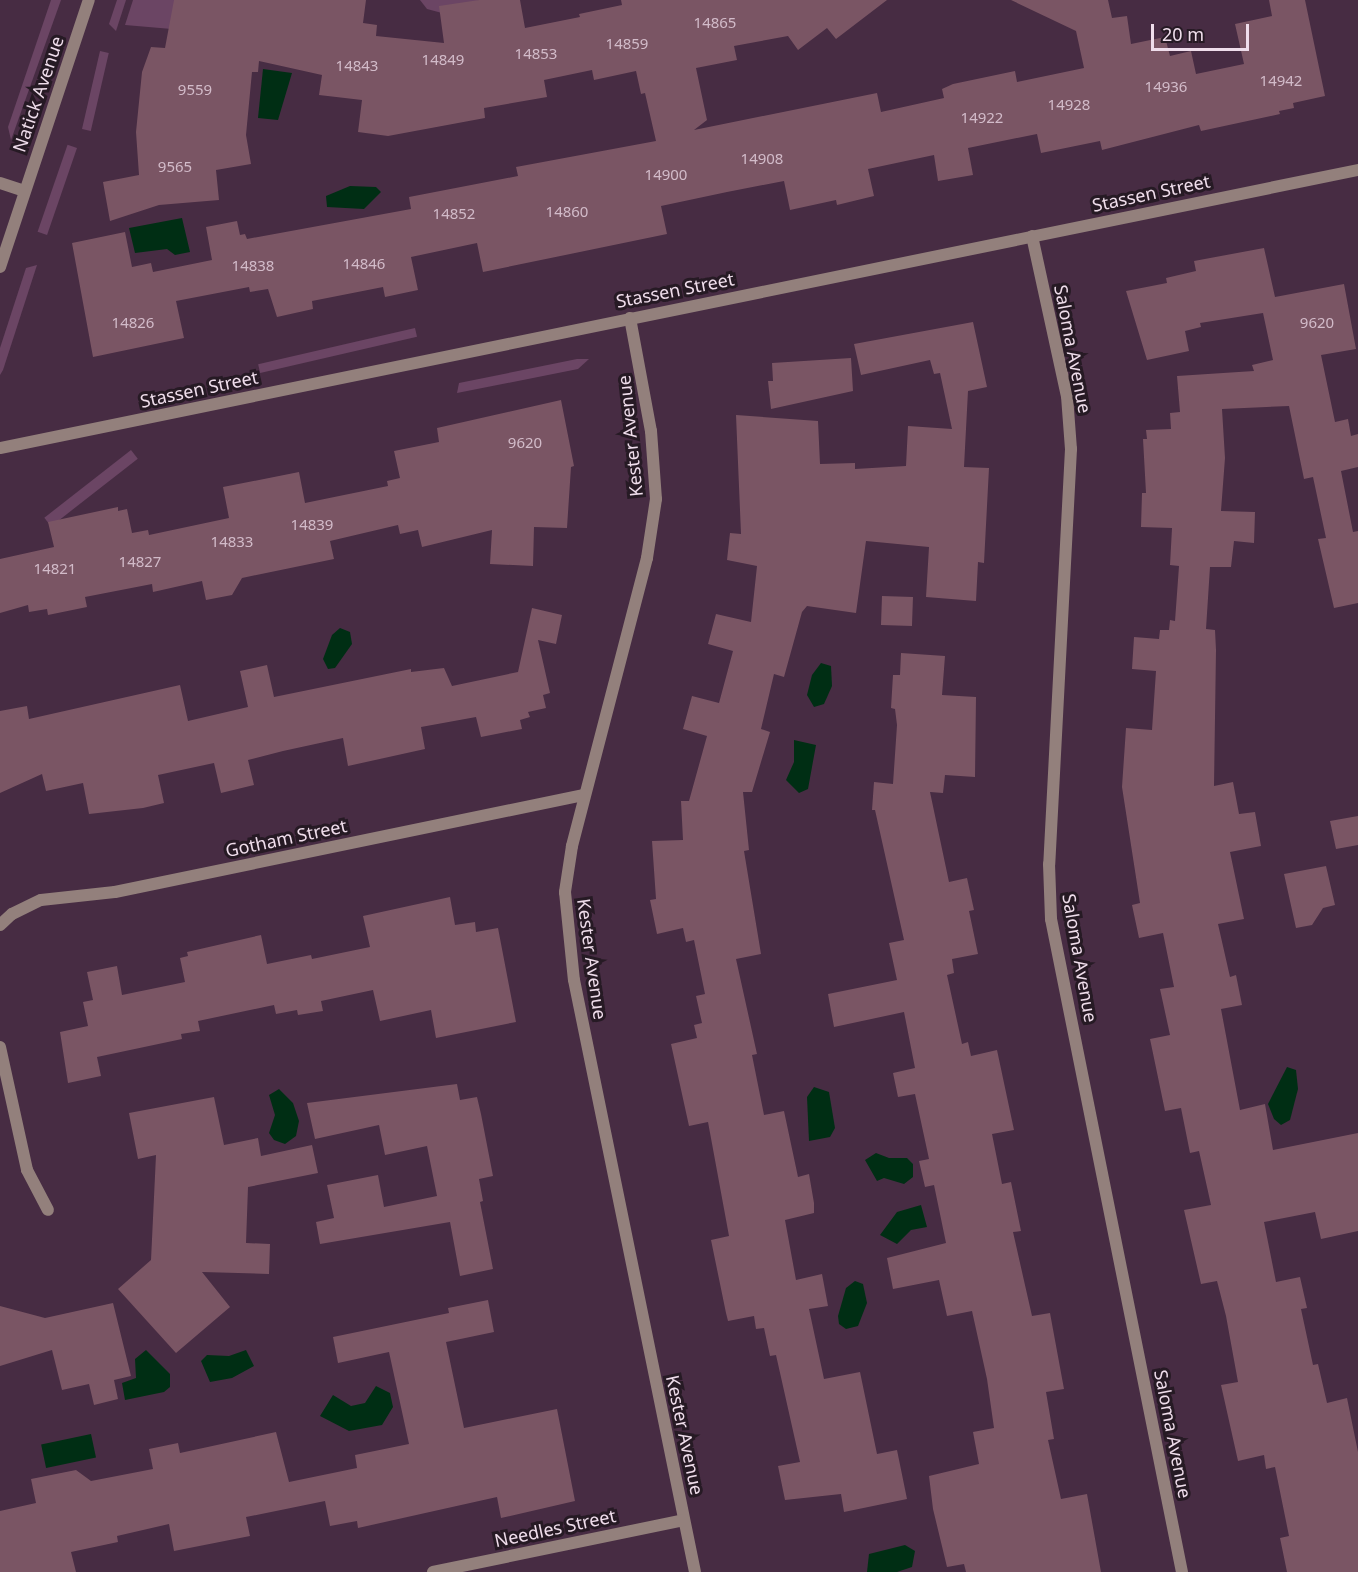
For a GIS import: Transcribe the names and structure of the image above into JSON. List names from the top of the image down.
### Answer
{
  "streets": {
    "street": [
      "Natick Avenue",
      "Stassen Street",
      "Saloma Avenue",
      "Kester Avenue",
      "Gotham Street",
      "Needles Street"
    ]
  },
  "crossings": [
    ["Stassen Street", "Saloma Avenue"],
    ["Stassen Street", "Kester Avenue"],
    ["Kester Avenue", "Gotham Street"],
    ["Kester Avenue", "Needles Street"]
  ],
  "house_numbers": [
    "14865",
    "14859",
    "14853",
    "14849",
    "14843",
    "14942",
    "14936",
    "9559",
    "14928",
    "14922",
    "14908",
    "9565",
    "14900",
    "14860",
    "14852",
    "14846",
    "14838",
    "14826",
    "9620",
    "9620",
    "14839",
    "14833",
    "14827",
    "14821"
  ],
  "scale_bar": "20 m"
}
